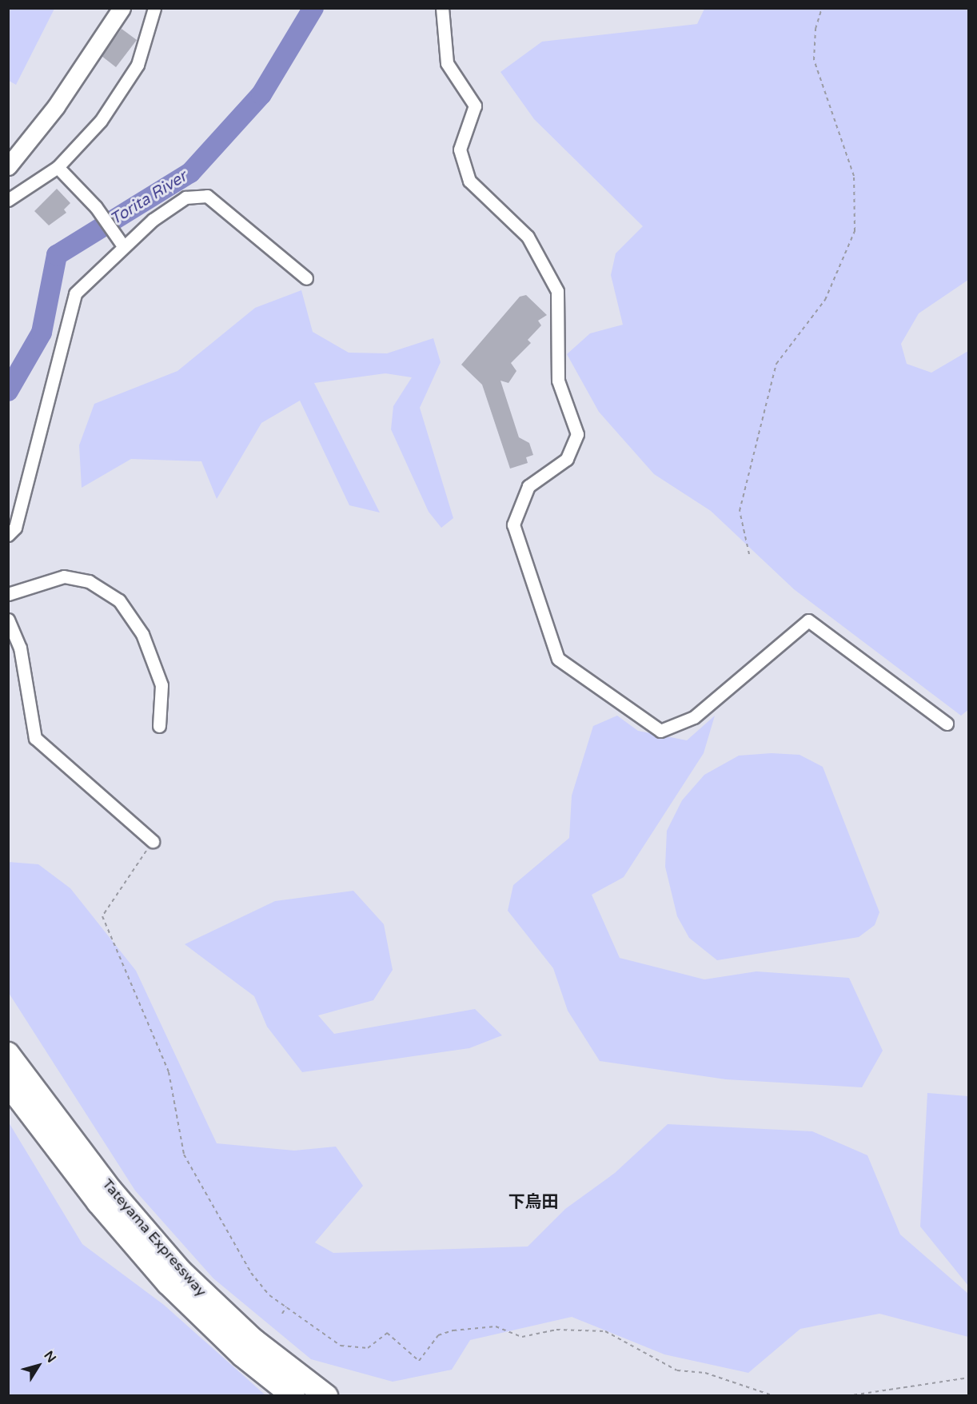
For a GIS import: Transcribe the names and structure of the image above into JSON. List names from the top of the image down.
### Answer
{
  "streets": {
    "highway": ["Tateyama Expressway"]
  },
  "districts": ["下烏田"],
  "water": ["Torita River"],
  "north": "top right"
}
